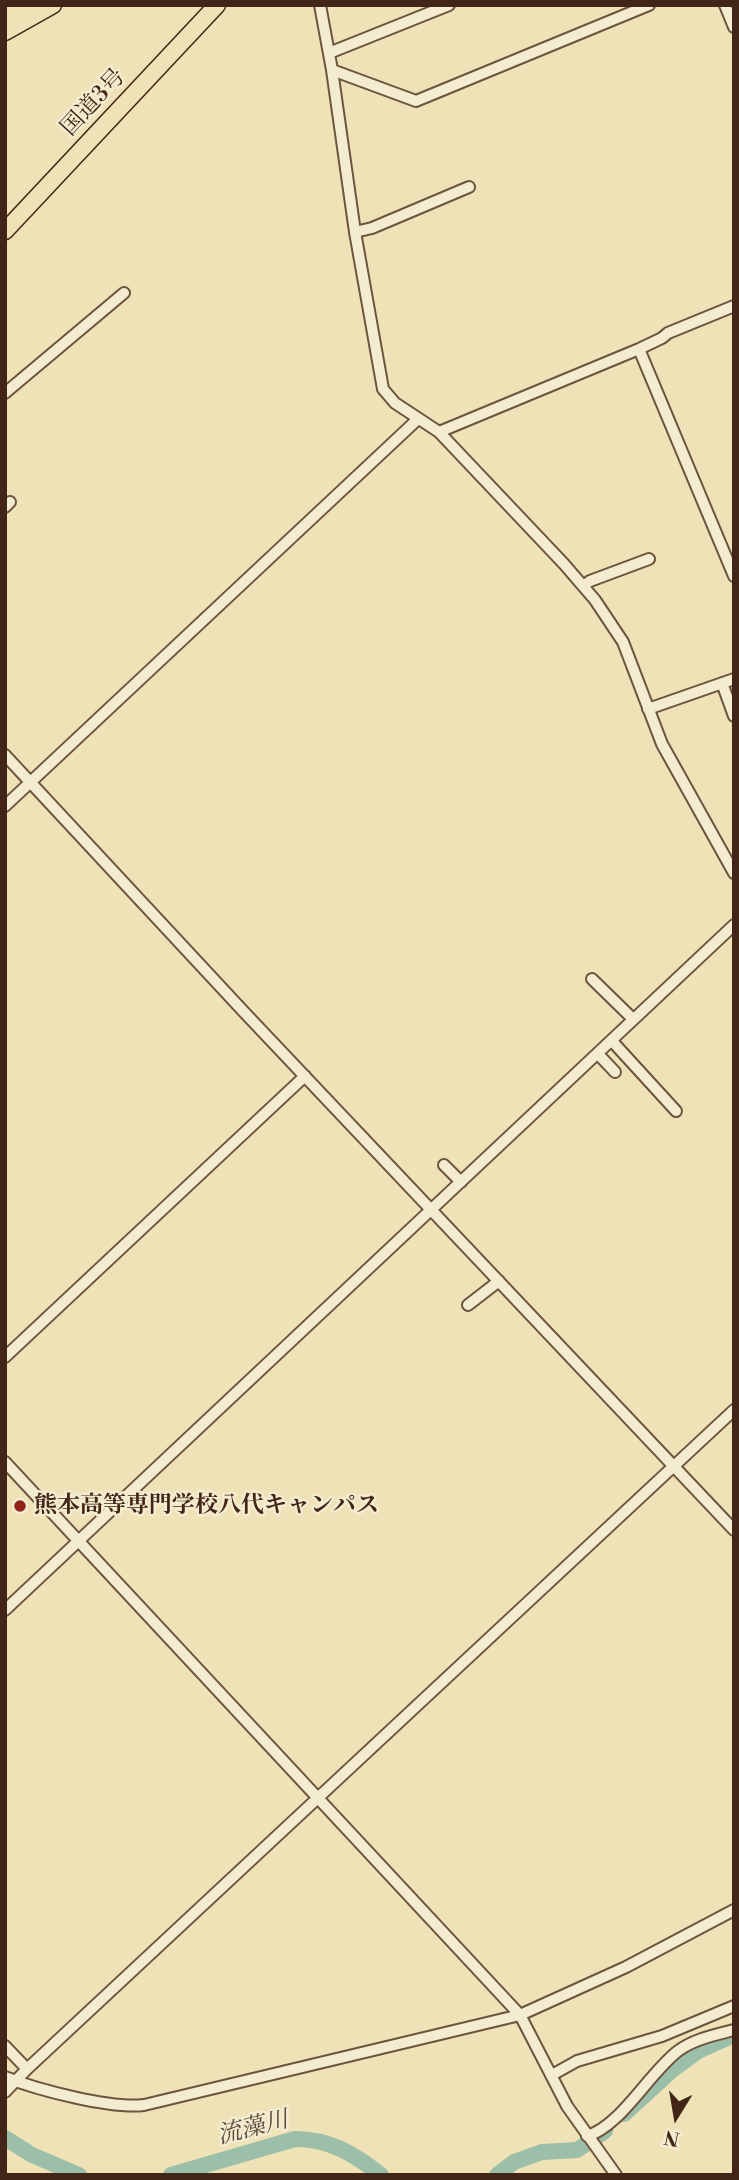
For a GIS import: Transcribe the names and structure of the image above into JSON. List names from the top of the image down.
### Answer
{
  "streets": {
    "highway": ["国道3号"]
  },
  "water": ["流藻川"],
  "places": ["熊本高等専門学校八代キャンパス"],
  "north": "bottom"
}
